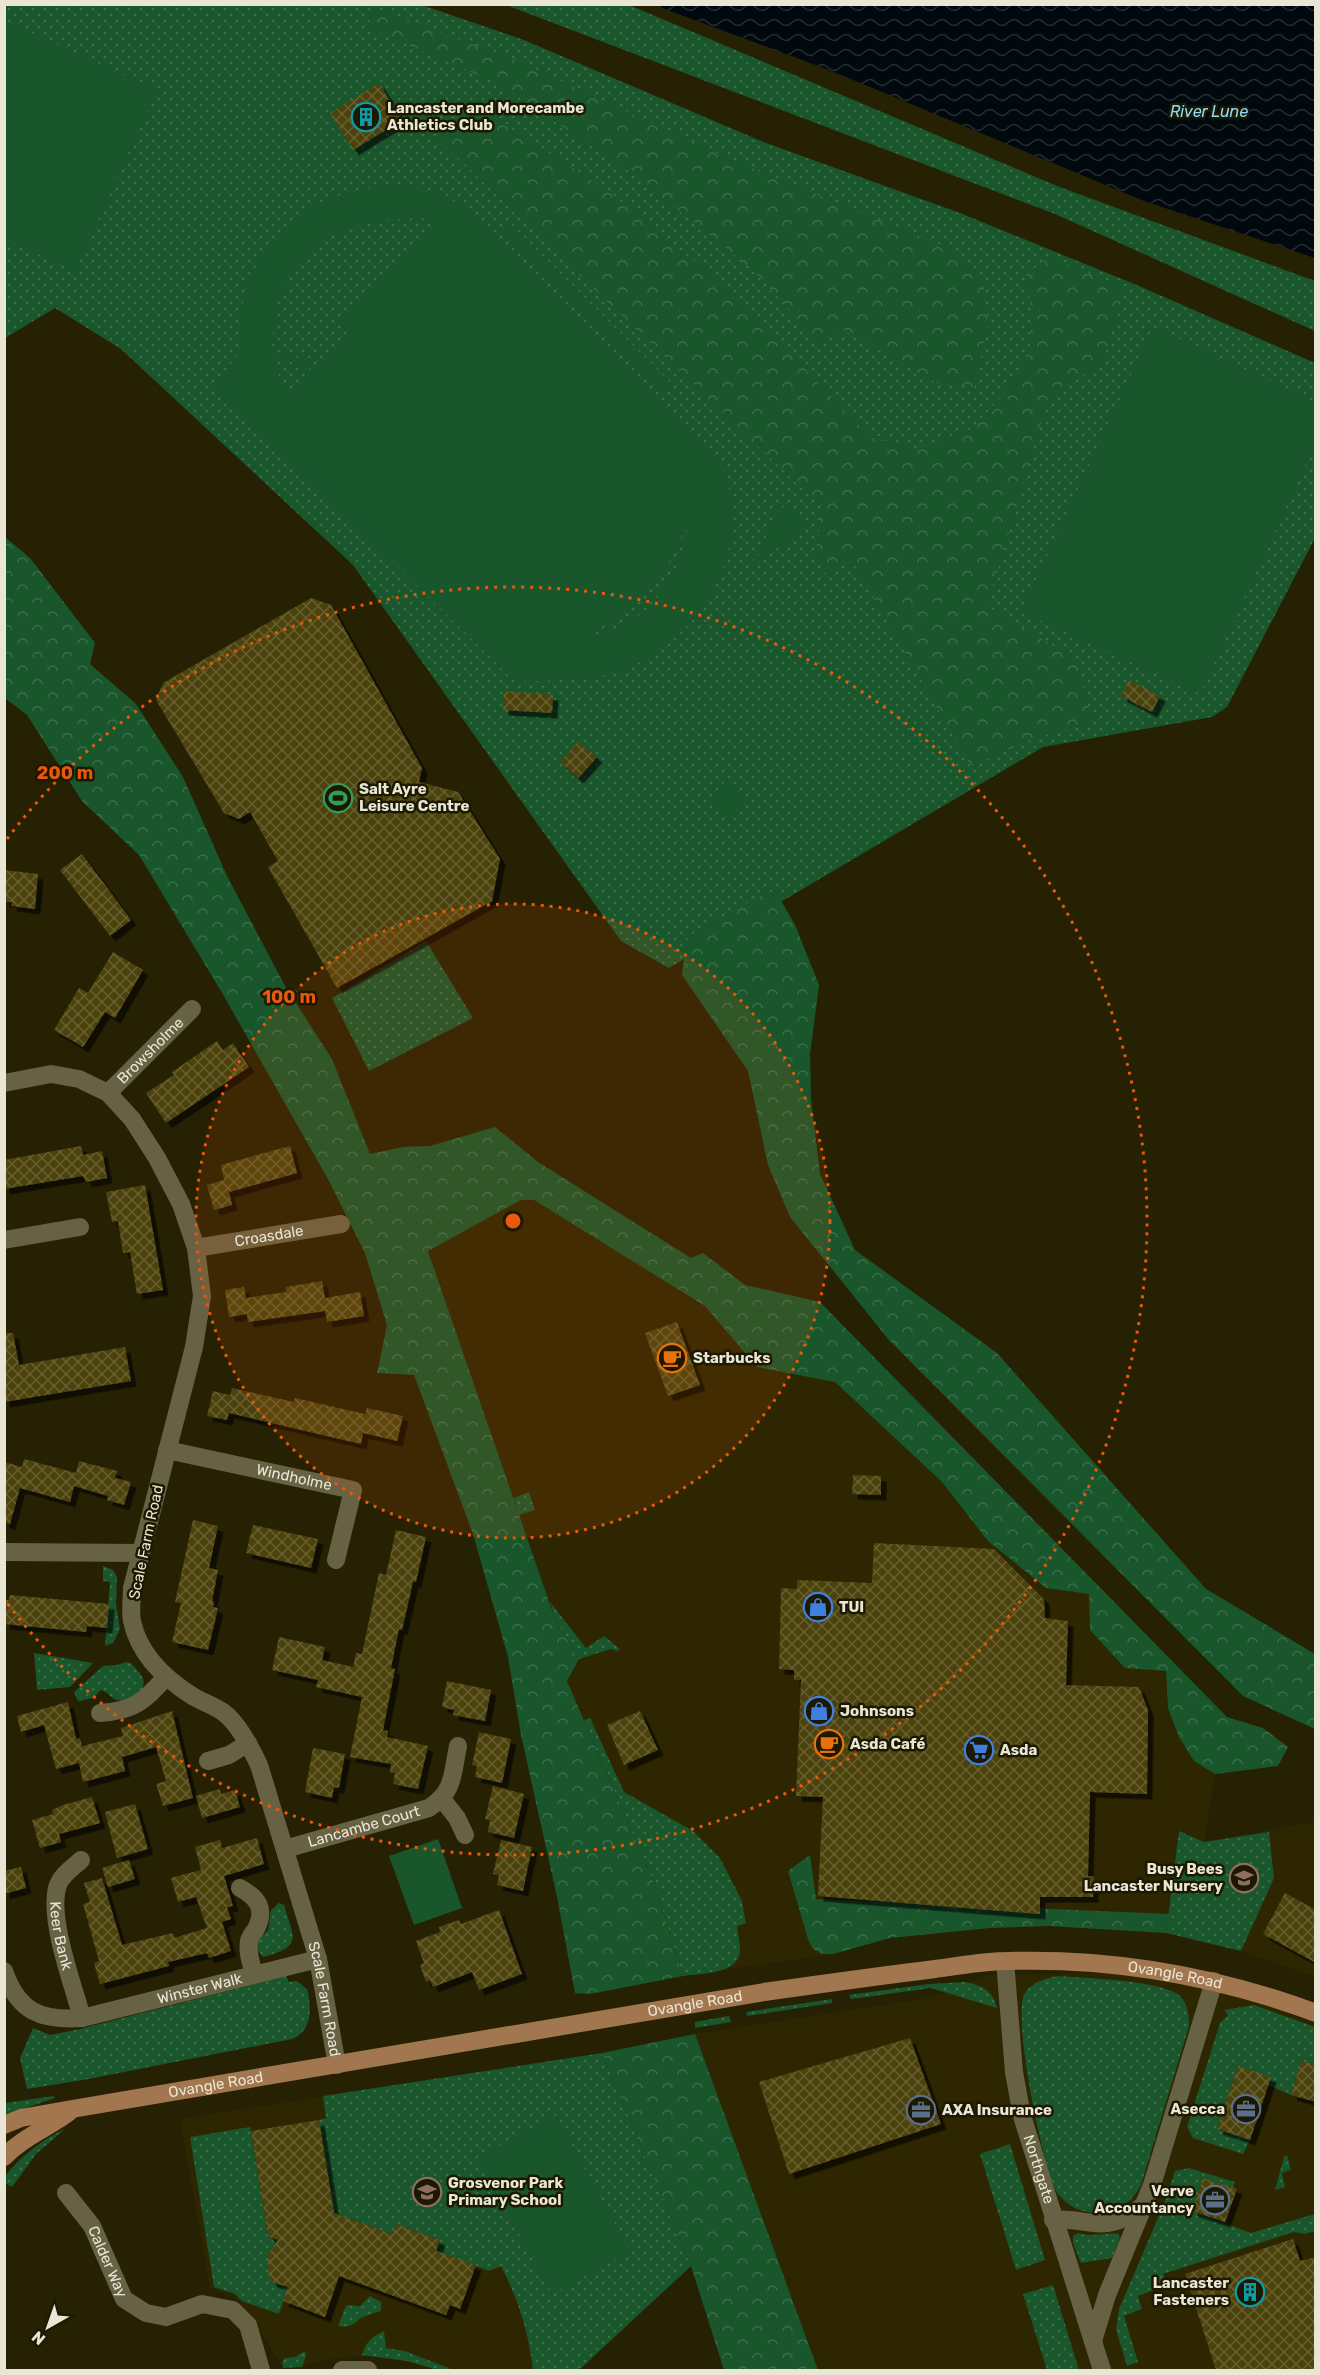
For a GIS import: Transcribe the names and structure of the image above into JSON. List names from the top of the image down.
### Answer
{
  "streets": {
    "main road": ["Ovangle Road"],
    "street": [
      "Browsholme",
      "Croasdale",
      "Windholme",
      "Scale Farm Road",
      "Lancambe Court",
      "Keer Bank",
      "Winster Walk",
      "Northgate",
      "Calder Way"
    ]
  },
  "crossings": [
    ["Browsholme", "Scale Farm Road"],
    ["Croasdale", "Scale Farm Road"],
    ["Windholme", "Scale Farm Road"],
    ["Scale Farm Road", "Lancambe Court"],
    ["Scale Farm Road", "Ovangle Road"],
    ["Scale Farm Road", "Winster Walk"],
    ["Keer Bank", "Winster Walk"],
    ["Ovangle Road", "Northgate"]
  ],
  "water": ["River Lune"],
  "places": {
    "building": ["Lancaster and Morecambe Athletics Club", "Lancaster Fasteners"],
    "sports": ["Salt Ayre Leisure Centre"],
    "cafe": ["Starbucks", "Asda Café"],
    "shop": ["TUI", "Johnsons"],
    "supermarket": ["Asda"],
    "school or university": ["Busy Bees Lancaster Nursery", "Grosvenor Park Primary School"],
    "office": ["Asecca", "AXA Insurance", "Verve Accountancy"]
  },
  "north": "bottom left",
  "rings": ["200 m", "100 m"]
}
